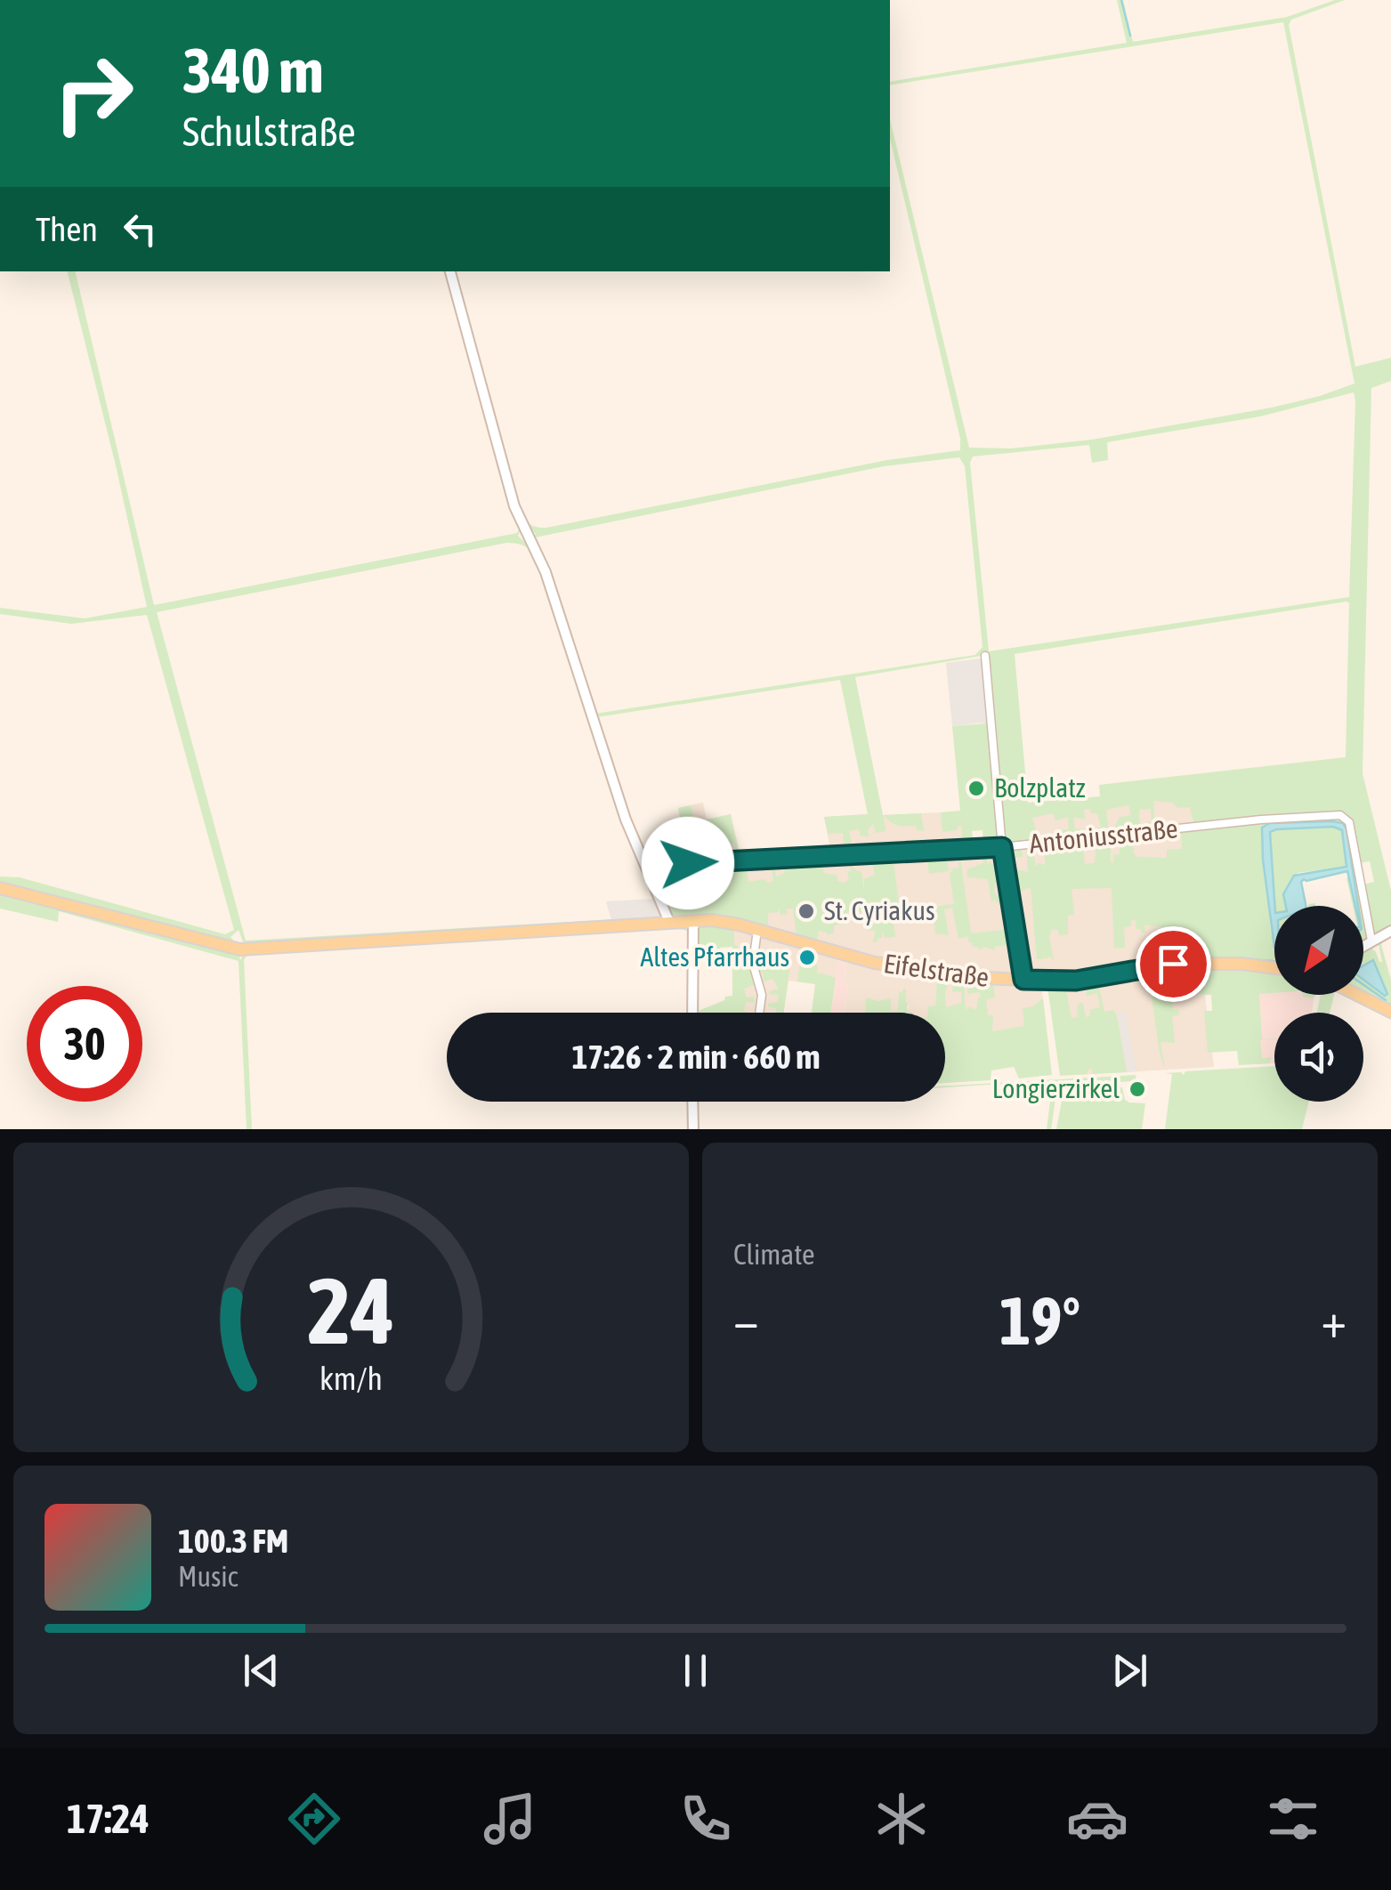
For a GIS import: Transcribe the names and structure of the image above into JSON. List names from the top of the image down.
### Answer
{
  "streets": {
    "main road": ["Eifelstraße"],
    "street": ["Antoniusstraße"]
  },
  "places": [
    "Bolzplatz",
    "St. Cyriakus",
    "Altes Pfarrhaus",
    "Longierzirkel"
  ],
  "north": "bottom left",
  "page": {
    "turn": ["340 m", "Schulstraße"],
    "then": "Then",
    "limit": "30",
    "trip": "17:26 · 2 min · 660 m",
    "tile": "Climate",
    "heat": ["−", "19°", "+"],
    "song": ["100.3 FM", "Music"],
    "tabs": "17:24",
    "gauge": ["24", "km/h"]
  }
}
